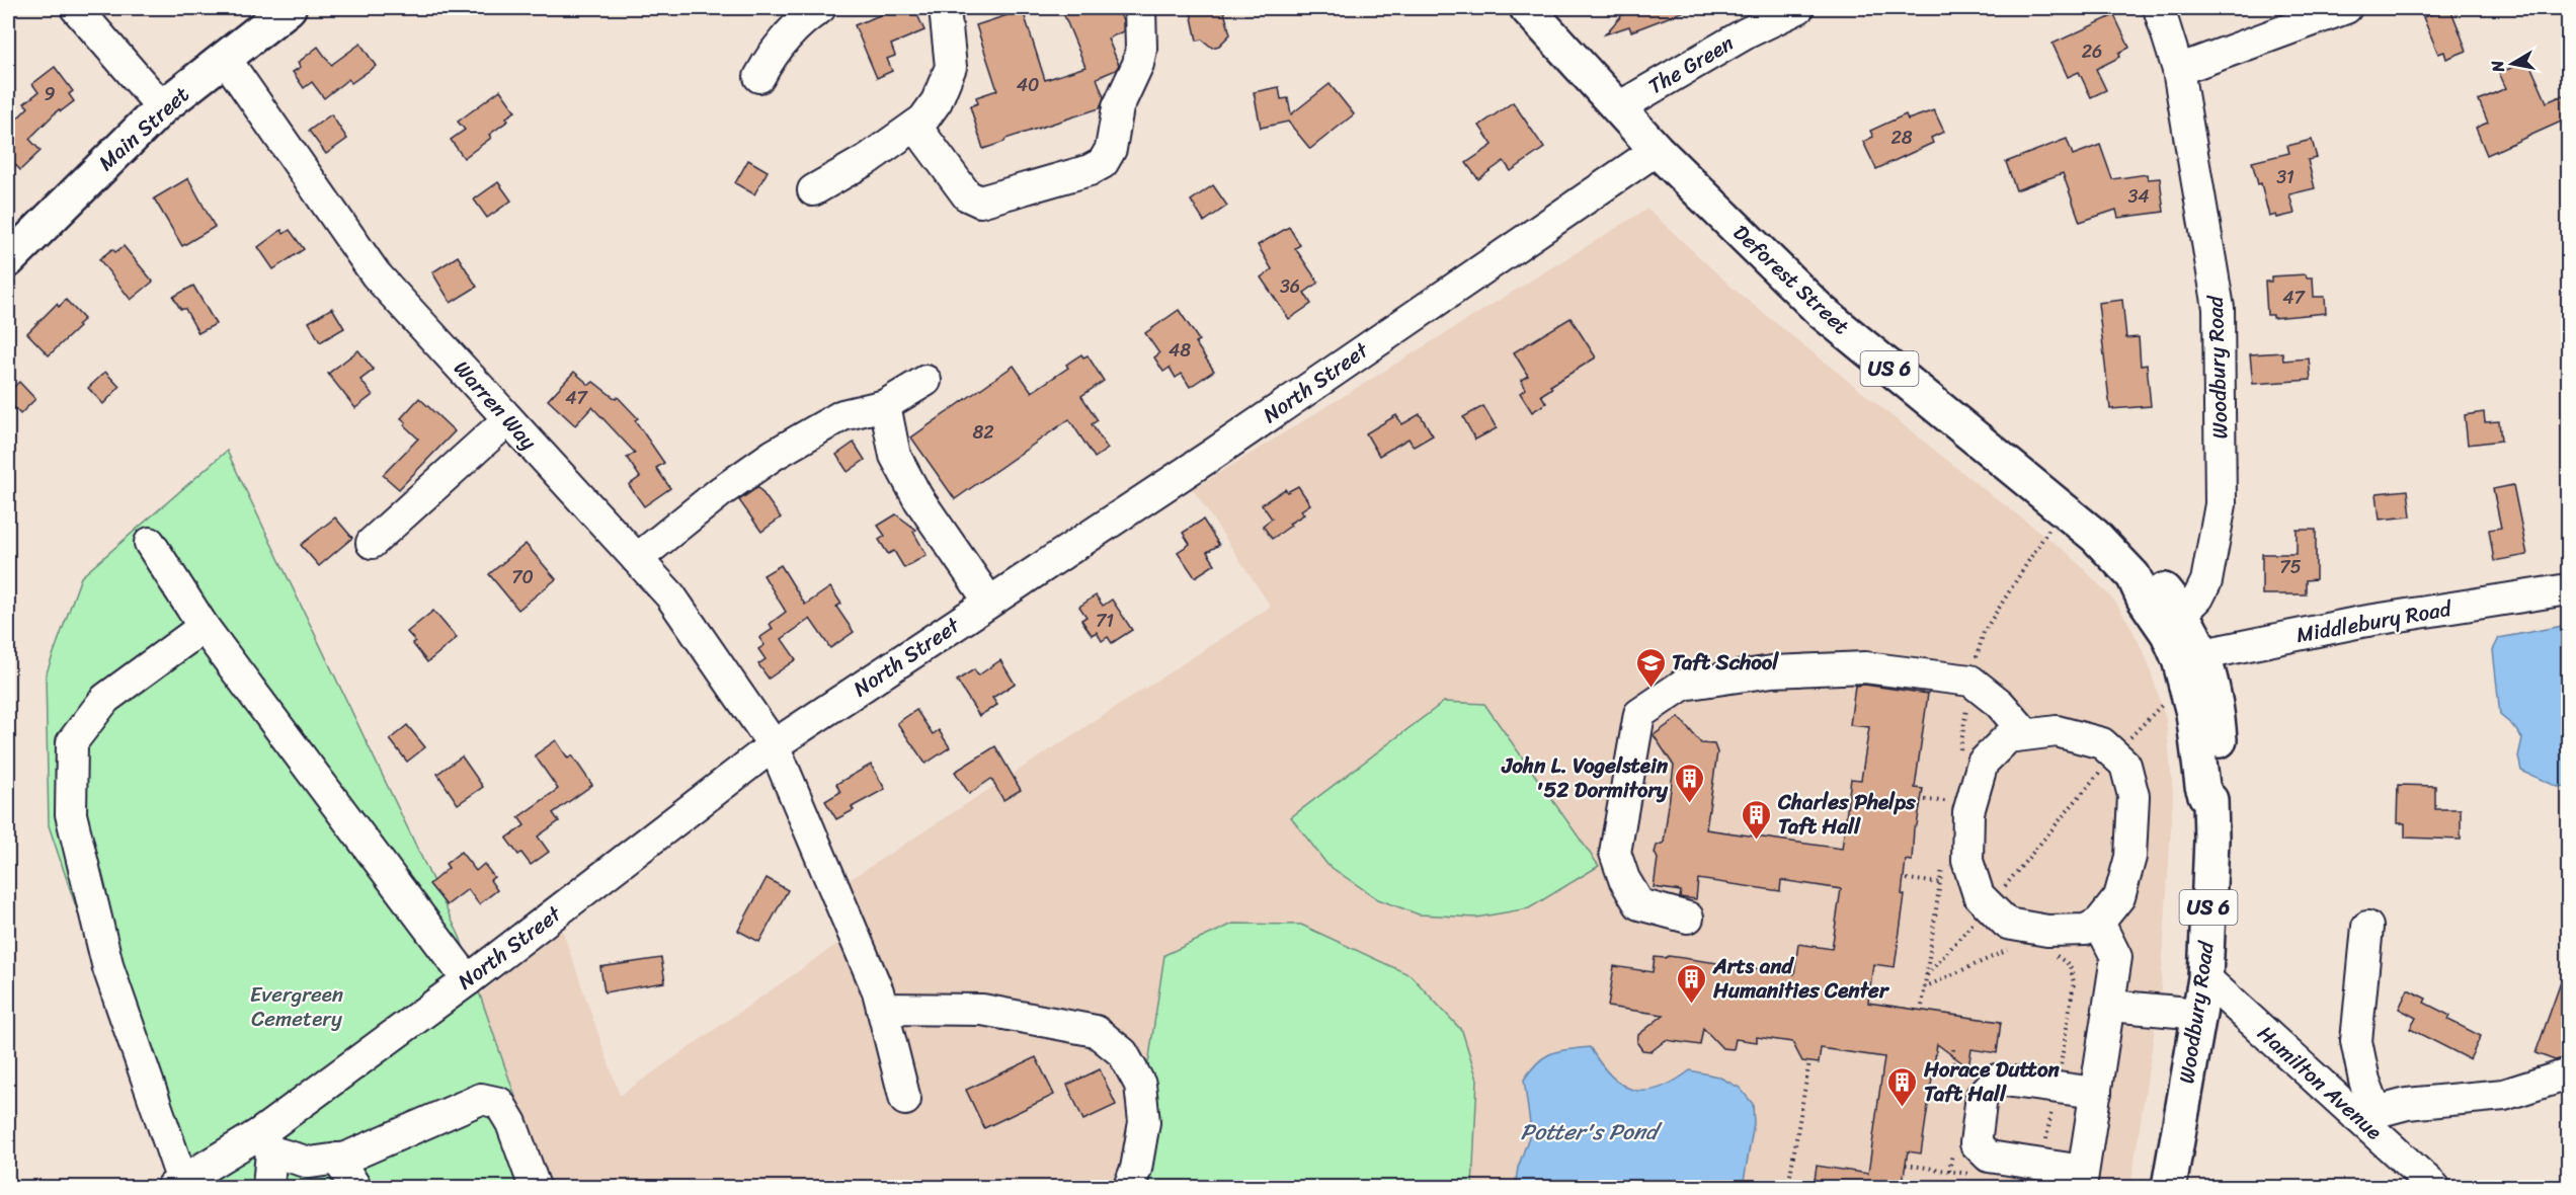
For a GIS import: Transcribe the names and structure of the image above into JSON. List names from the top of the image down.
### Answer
{
  "streets": {
    "main road": [
      "Main Street",
      "Deforest Street",
      "Woodbury Road",
      "US 6"
    ],
    "street": [
      "The Green",
      "North Street",
      "Warren Way",
      "Middlebury Road",
      "Hamilton Avenue"
    ]
  },
  "crossings": [
    ["The Green", "Deforest Street"],
    ["Main Street", "Warren Way"],
    ["Deforest Street", "Woodbury Road"],
    ["Deforest Street", "North Street"],
    ["Woodbury Road", "Middlebury Road"],
    ["Woodbury Road", "Hamilton Avenue"],
    ["North Street", "Warren Way"]
  ],
  "water": ["Potter's Pond"],
  "parks": ["Evergreen Cemetery"],
  "places": {
    "school or university": ["Taft School"],
    "building": [
      "John L. Vogelstein '52 Dormitory",
      "Charles Phelps Taft Hall",
      "Arts and Humanities Center",
      "Horace Dutton Taft Hall"
    ]
  },
  "house_numbers": [
    "26",
    "40",
    "9",
    "28",
    "31",
    "34",
    "36",
    "47",
    "48",
    "47",
    "82",
    "75",
    "70",
    "71"
  ],
  "north": "left"
}
